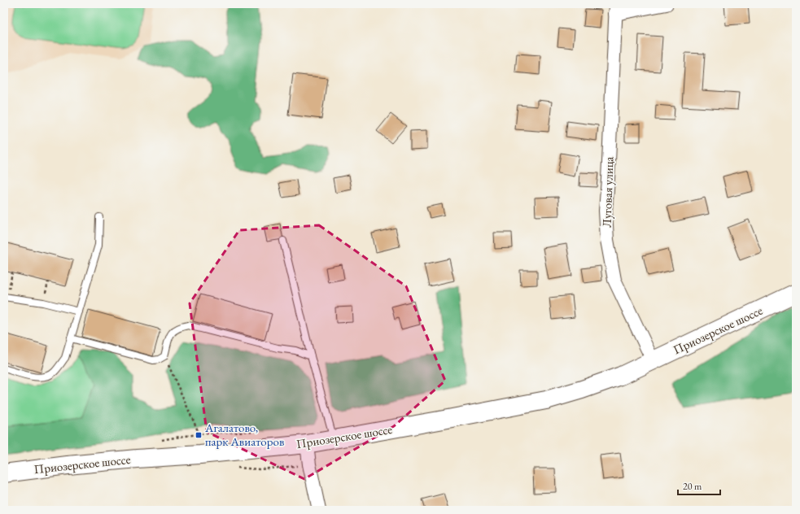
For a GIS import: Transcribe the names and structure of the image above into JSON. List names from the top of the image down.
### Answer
{
  "streets": {
    "main road": ["Приозерское шоссе"],
    "street": ["Луговая улица"]
  },
  "crossings": [
    ["Луговая улица", "Приозерское шоссе"]
  ],
  "places": {
    "transit": ["Агалатово, парк Авиаторов"]
  },
  "scale_bar": "20 m"
}
